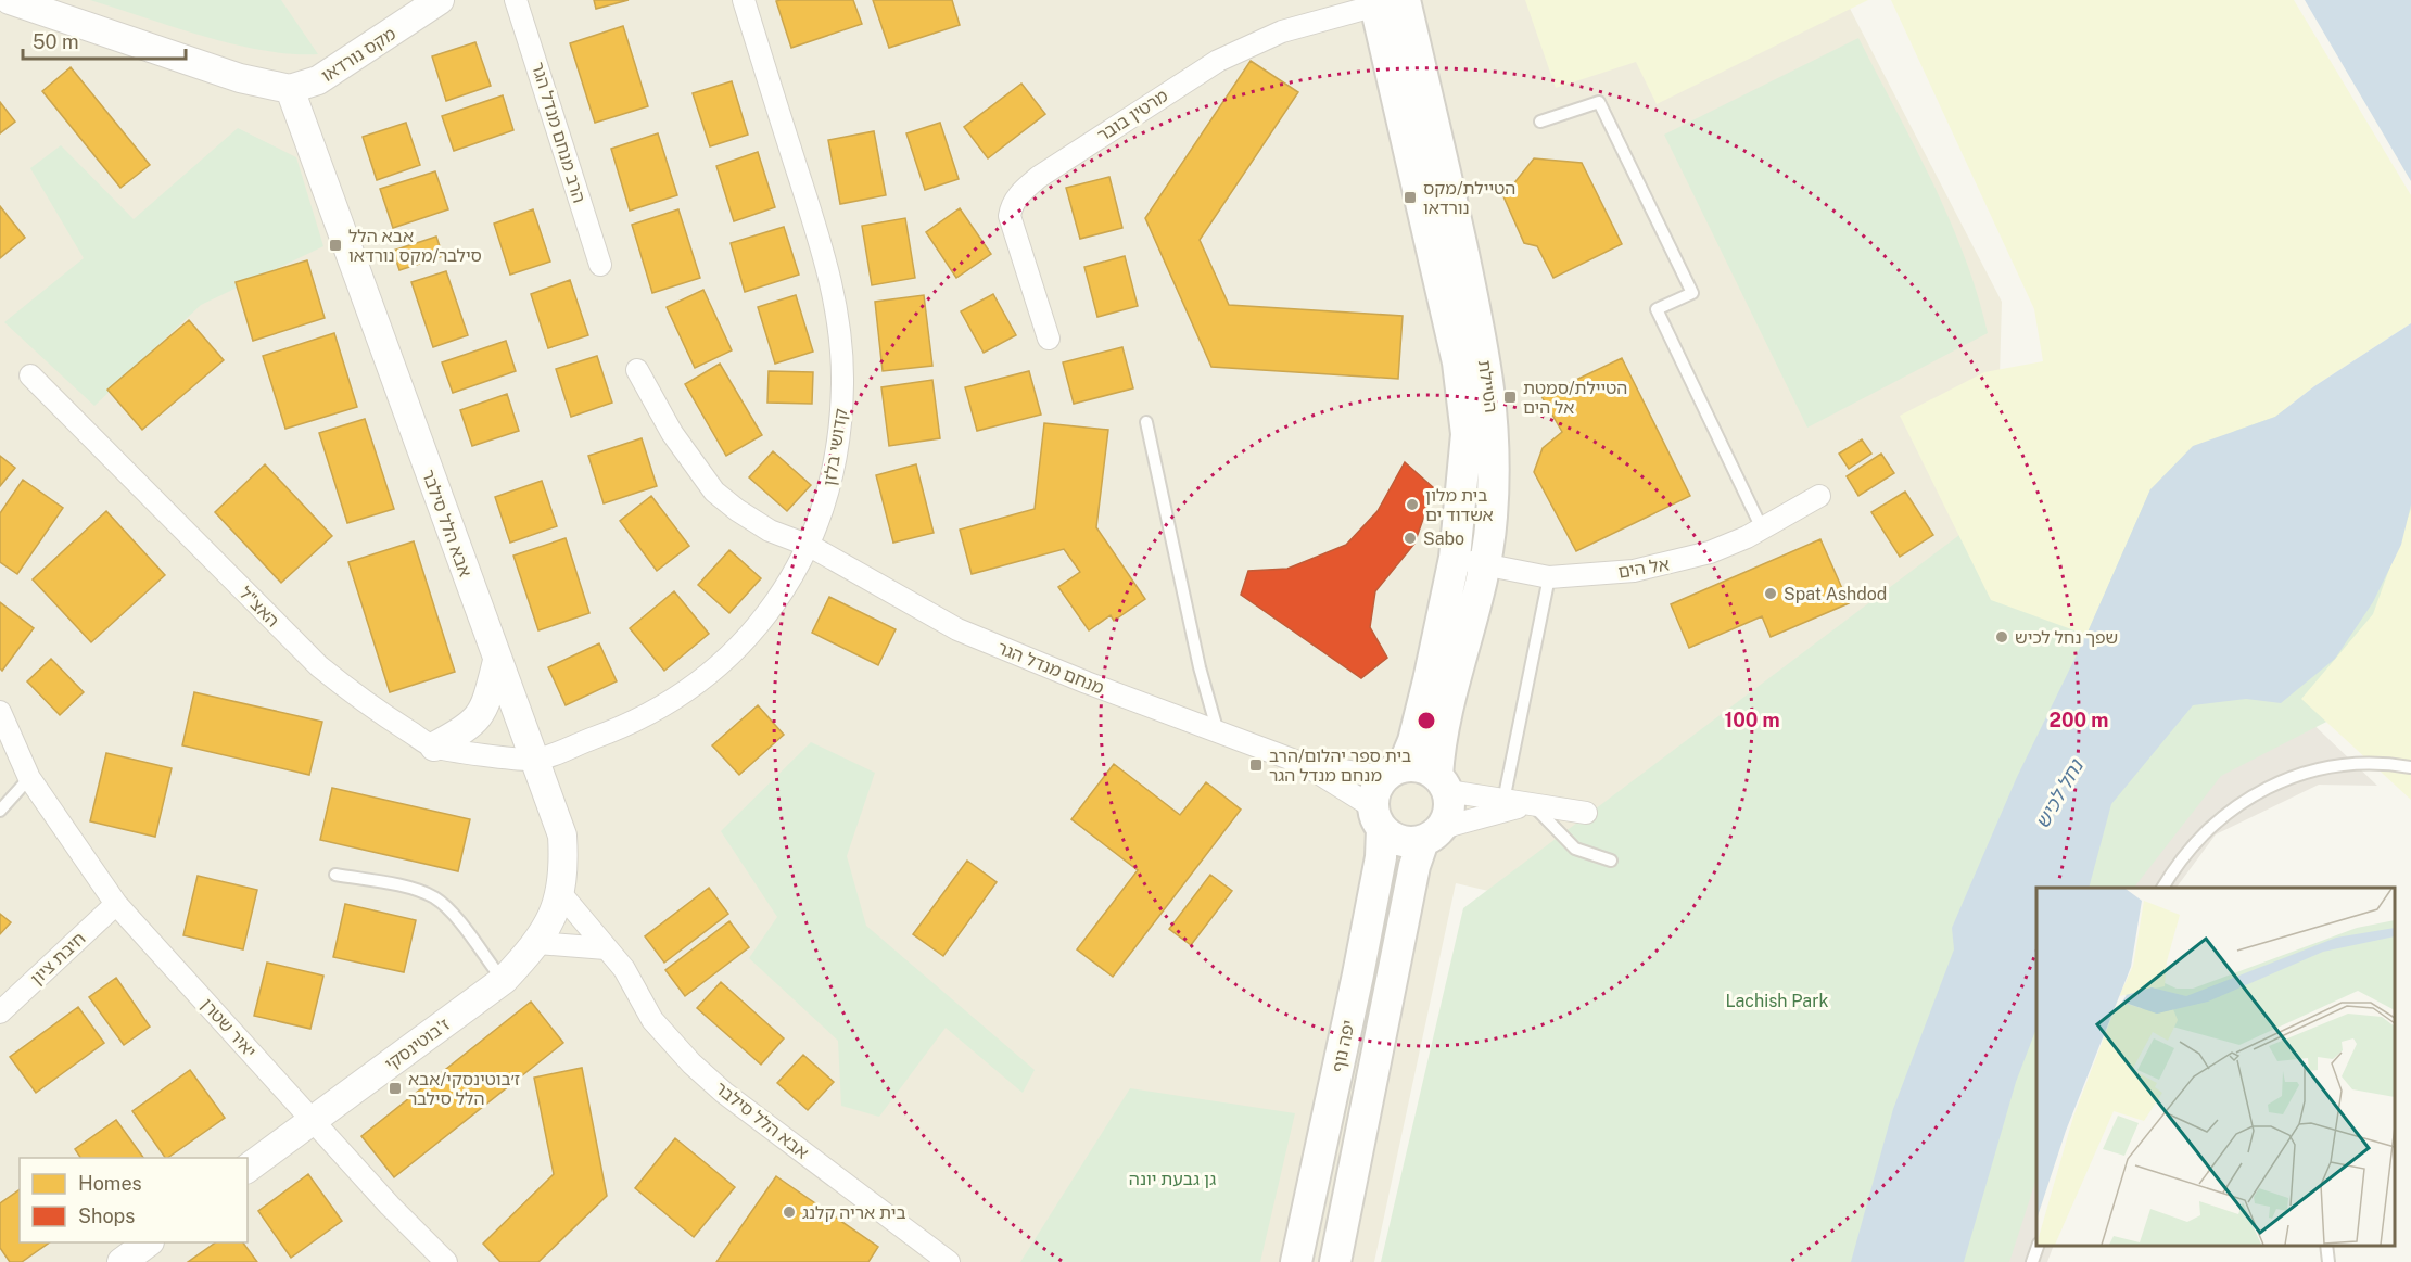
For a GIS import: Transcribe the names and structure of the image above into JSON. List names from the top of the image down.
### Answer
{
  "streets": {
    "main road": ["הטיילת", "יפה נוף"],
    "street": [
      "מקס נורדאו",
      "מרטין בובר",
      "הרב מנחם מנדל הגר",
      "קדושי בלזן",
      "אבא הלל סילבר",
      "אל הים",
      "האצ\"ל",
      "מנחם מנדל הגר",
      "חיבת ציון",
      "יאיר שטרן",
      "ז'בוטינסקי"
    ]
  },
  "crossings": [
    ["מקס נורדאו", "אבא הלל סילבר"],
    ["מרטין בובר", "הטיילת"],
    ["הטיילת", "אל הים"],
    ["הטיילת", "יפה נוף"],
    ["קדושי בלזן", "אבא הלל סילבר"],
    ["קדושי בלזן", "האצ\"ל"],
    ["קדושי בלזן", "מנחם מנדל הגר"],
    ["אבא הלל סילבר", "האצ\"ל"],
    ["אבא הלל סילבר", "ז'בוטינסקי"],
    ["חיבת ציון", "יאיר שטרן"],
    ["יאיר שטרן", "ז'בוטינסקי"]
  ],
  "water": ["נחל לכיש"],
  "parks": ["Lachish Park", "גן גבעת יונה"],
  "places": {
    "transit": [
      "הטיילת/מקס נורדאו",
      "אבא הלל סילבר/מקס נורדאו",
      "הטיילת/סמטת אל הים",
      "בית ספר יהלום/הרב מנחם מנדל הגר",
      "ז׳בוטינסקי/אבא הלל סילבר"
    ],
    "other": [
      "בית מלון אשדוד ים",
      "Sabo",
      "Spat Ashdod",
      "שפך נחל לכיש",
      "בית אריה קלנג"
    ]
  },
  "legend": ["Homes", "Shops"],
  "scale_bar": "50 m",
  "rings": ["100 m", "200 m"]
}
